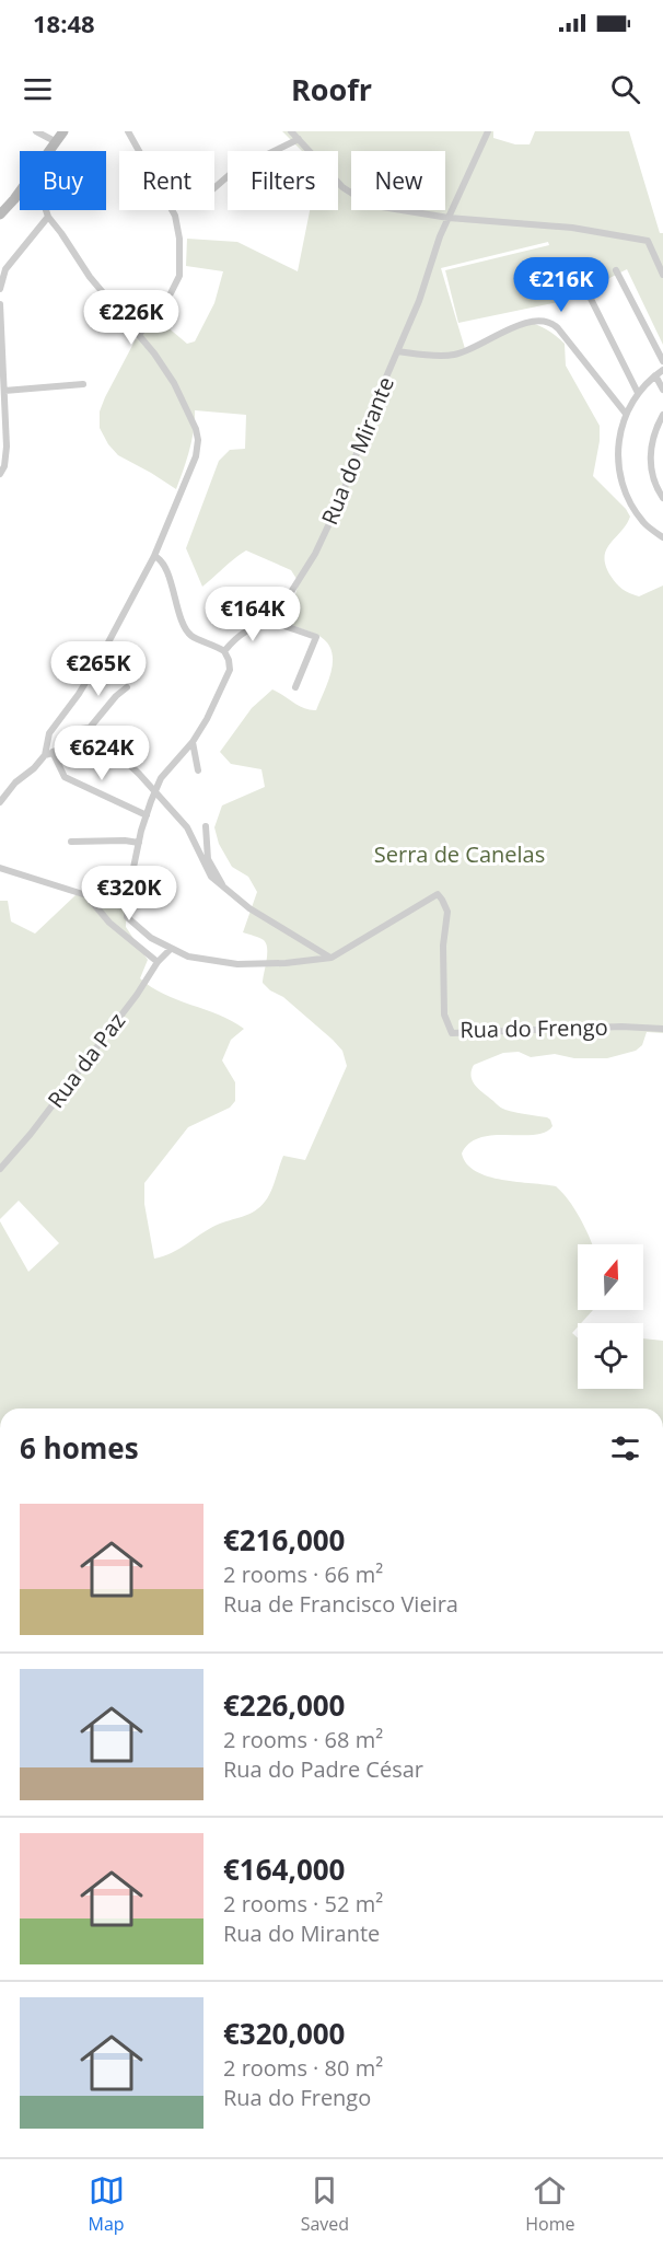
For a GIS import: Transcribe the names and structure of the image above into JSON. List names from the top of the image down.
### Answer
{
  "streets": {
    "street": ["Rua do Mirante", "Rua do Frengo", "Rua da Paz"]
  },
  "crossings": [
    ["Rua do Frengo", "Rua da Paz"]
  ],
  "parks": ["Serra de Canelas"],
  "north": "top",
  "page": {
    "status": "18:48",
    "header": "Roofr",
    "chip": [
      "Buy",
      "Rent",
      "Filters",
      "New"
    ],
    "price": [
      "€216K",
      "€226K",
      "€164K",
      "€265K",
      "€624K",
      "€320K"
    ],
    "heading": "6 homes",
    "list": [
      {
        "name": "€216,000",
        "note": "2 rooms · 66 m² · Rua de Francisco Vieira"
      },
      {
        "name": "€226,000",
        "note": "2 rooms · 68 m² · Rua do Padre César"
      },
      {
        "name": "€164,000",
        "note": "2 rooms · 52 m² · Rua do Mirante"
      },
      {
        "name": "€320,000",
        "note": "2 rooms · 80 m² · Rua do Frengo"
      }
    ],
    "tabs": ["Map", "Saved", "Home"]
  }
}
